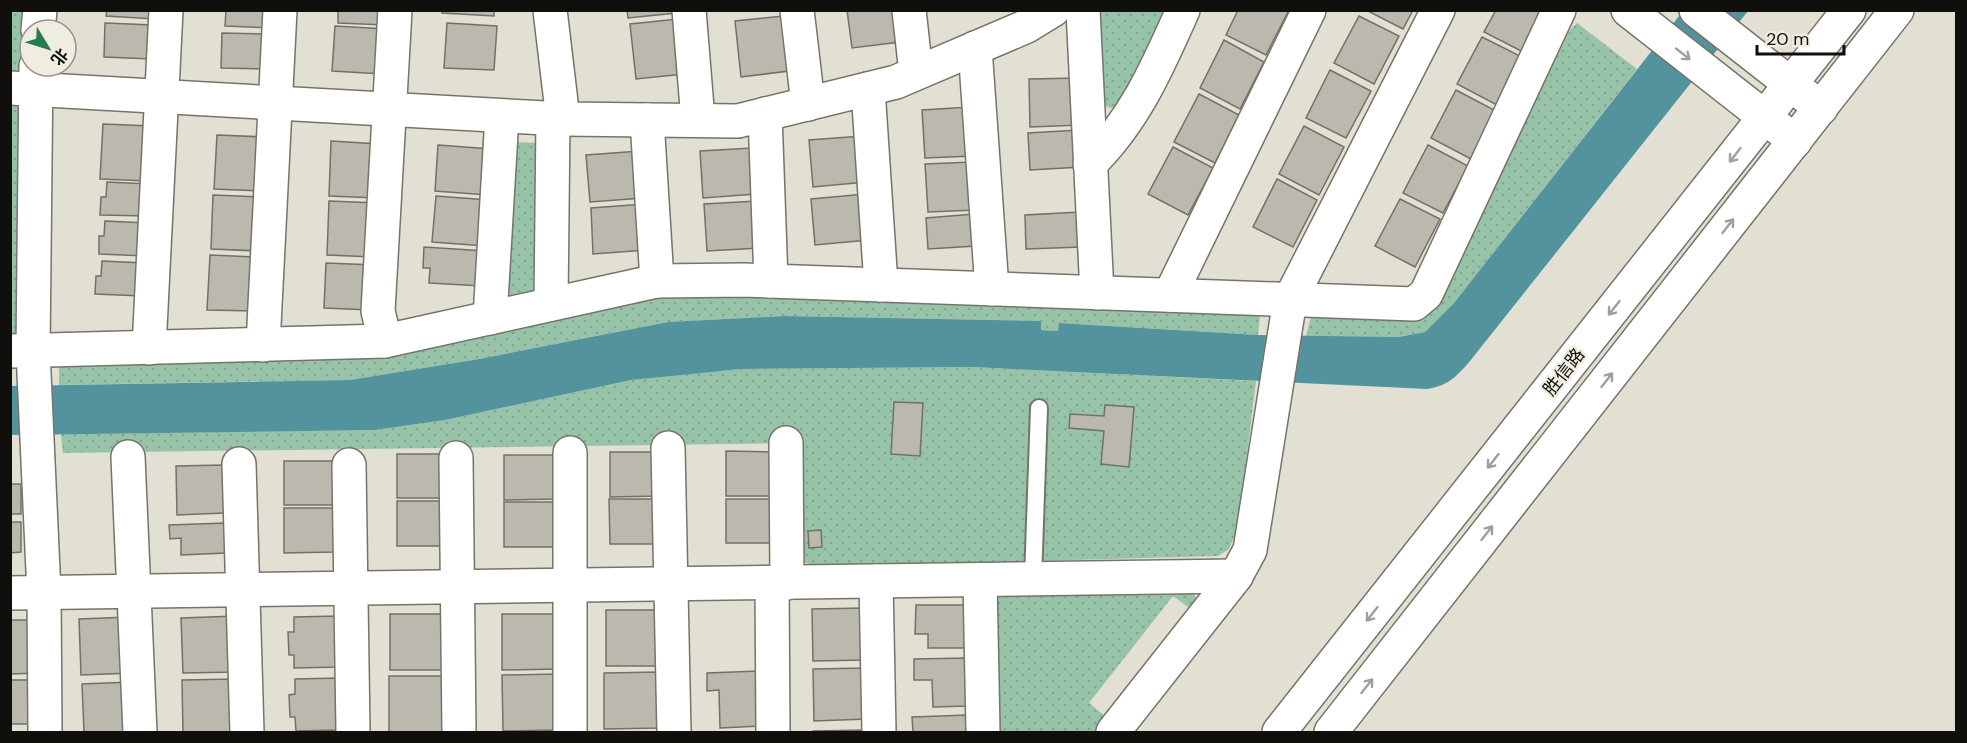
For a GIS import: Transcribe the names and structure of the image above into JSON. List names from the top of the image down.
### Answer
{
  "streets": {
    "street": ["胜信路"]
  },
  "scale_bar": "20 m",
  "north": "bottom right"
}
